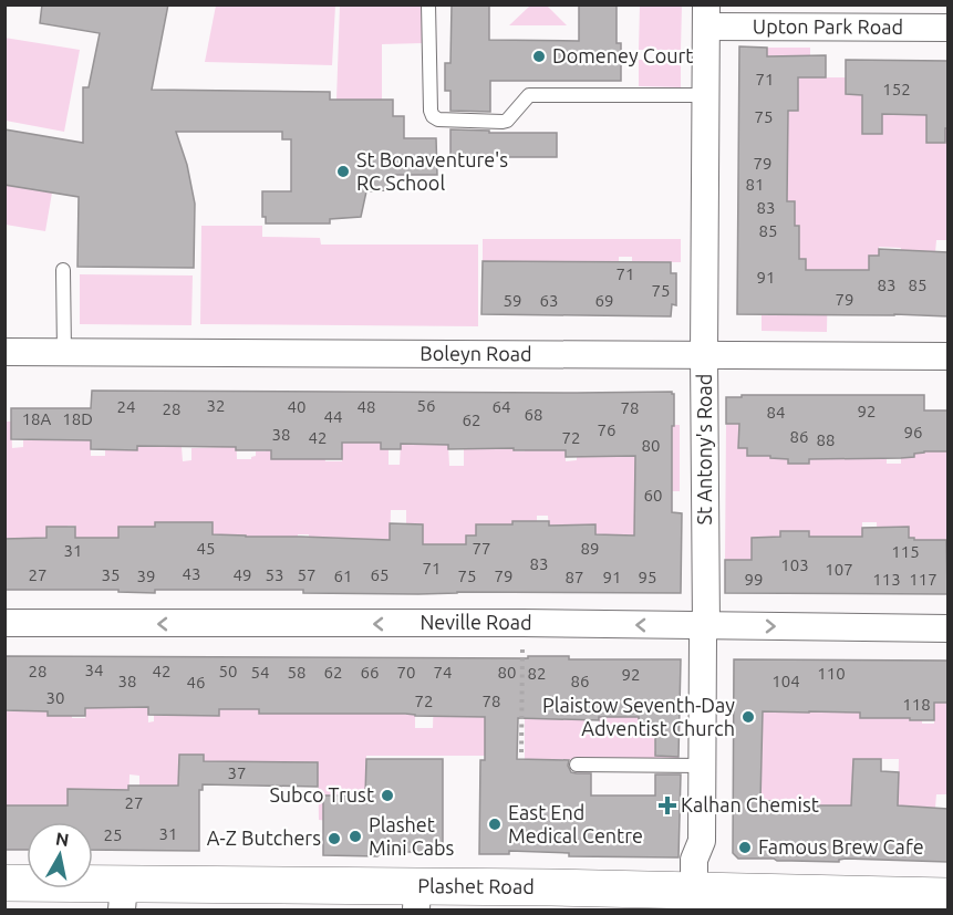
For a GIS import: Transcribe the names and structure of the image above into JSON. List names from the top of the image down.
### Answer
{
  "streets": {
    "main road": ["Plashet Road"],
    "street": [
      "Upton Park Road",
      "Boleyn Road",
      "St Antony's Road",
      "Neville Road"
    ]
  },
  "crossings": [
    ["Upton Park Road", "St Antony's Road"],
    ["Boleyn Road", "St Antony's Road"],
    ["St Antony's Road", "Neville Road"],
    ["St Antony's Road", "Plashet Road"]
  ],
  "places": {
    "other": [
      "Domeney Court",
      "St Bonaventure's RC School",
      "Plaistow Seventh-Day Adventist Church",
      "Subco Trust",
      "East End Medical Centre",
      "Plashet Mini Cabs",
      "A-Z Butchers",
      "Famous Brew Cafe"
    ],
    "health": ["Kalhan Chemist"]
  },
  "house_numbers": [
    "71",
    "152",
    "75",
    "79",
    "81",
    "83",
    "85",
    "71",
    "91",
    "83",
    "85",
    "75",
    "79",
    "59",
    "63",
    "69",
    "32",
    "56",
    "24",
    "40",
    "48",
    "64",
    "78",
    "28",
    "92",
    "84",
    "68",
    "44",
    "18A",
    "18D",
    "62",
    "76",
    "96",
    "38",
    "86",
    "42",
    "72",
    "88",
    "80",
    "60",
    "45",
    "77",
    "89",
    "31",
    "115",
    "83",
    "103",
    "71",
    "107",
    "43",
    "27",
    "35",
    "49",
    "53",
    "57",
    "65",
    "39",
    "61",
    "75",
    "79",
    "87",
    "91",
    "95",
    "99",
    "113",
    "117",
    "34",
    "28",
    "42",
    "50",
    "54",
    "58",
    "62",
    "66",
    "70",
    "74",
    "80",
    "82",
    "110",
    "92",
    "38",
    "86",
    "104",
    "46",
    "30",
    "72",
    "78",
    "118",
    "37",
    "27",
    "31",
    "25"
  ],
  "north": "top"
}
